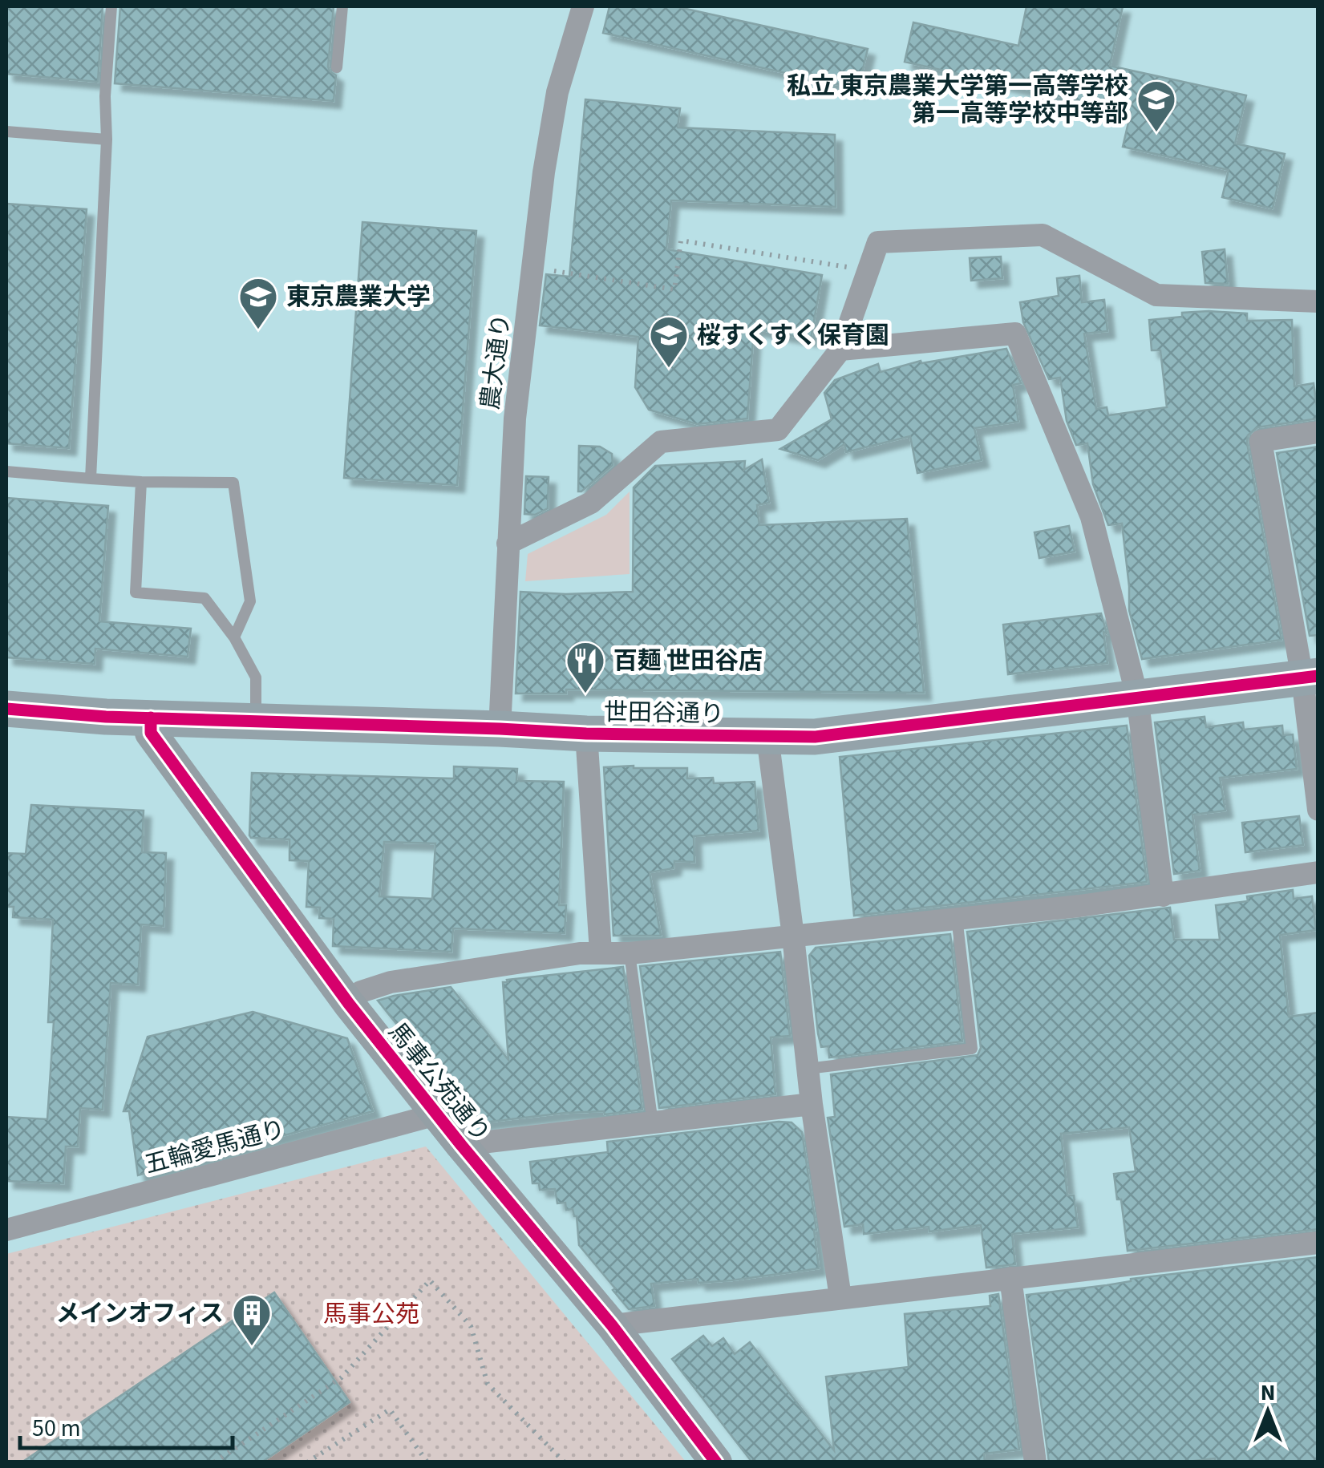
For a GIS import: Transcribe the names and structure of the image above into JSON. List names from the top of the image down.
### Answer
{
  "streets": {
    "main road": ["世田谷通り"],
    "street": ["農大通り", "馬事公苑通り", "五輪愛馬通り"]
  },
  "crossings": [
    ["農大通り", "世田谷通り"],
    ["世田谷通り", "馬事公苑通り"],
    ["馬事公苑通り", "五輪愛馬通り"]
  ],
  "parks": ["馬事公苑"],
  "places": {
    "school or university": ["私立 東京農業大学第一高等学校 第一高等学校中等部", "東京農業大学", "桜すくすく保育園"],
    "restaurant": ["百麺 世田谷店"],
    "building": ["メインオフィス"]
  },
  "scale_bar": "50 m",
  "north": "top"
}
